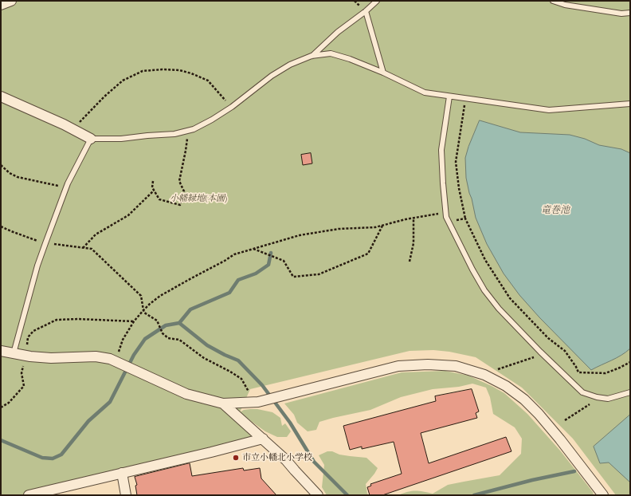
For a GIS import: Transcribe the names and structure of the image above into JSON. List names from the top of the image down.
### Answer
{
  "water": ["竜巻池"],
  "parks": ["小幡緑地(本園)"],
  "places": ["市立小幡北小学校"]
}
